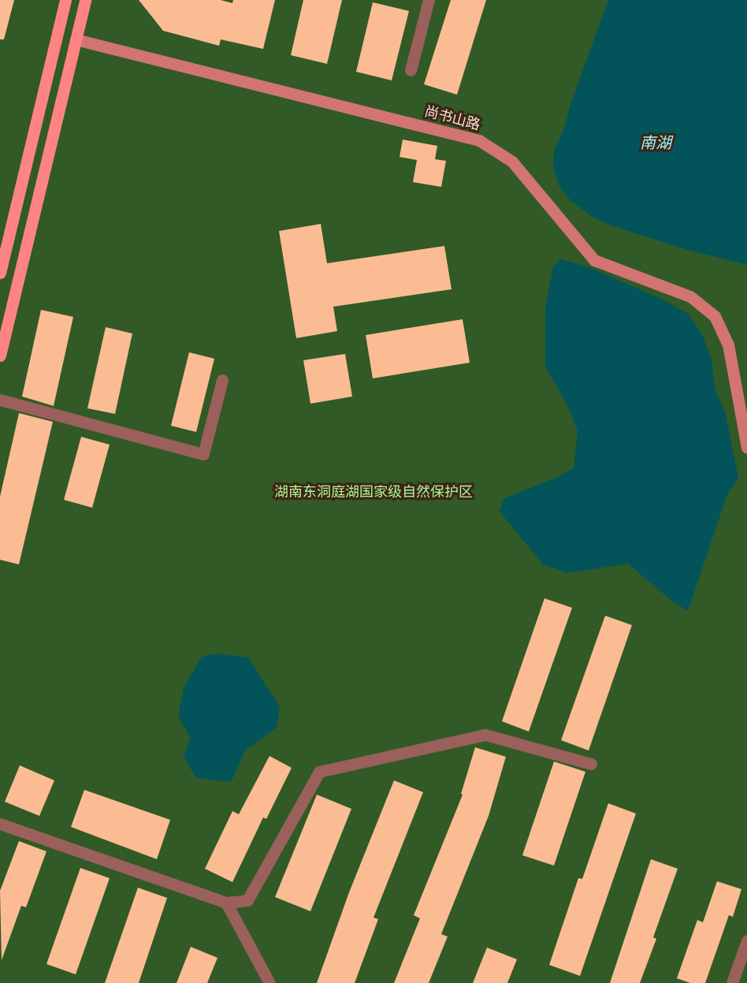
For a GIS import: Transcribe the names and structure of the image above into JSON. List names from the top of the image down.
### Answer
{
  "streets": {
    "street": ["尚书山路"]
  },
  "water": ["南湖"],
  "parks": ["湖南东洞庭湖国家级自然保护区"]
}
